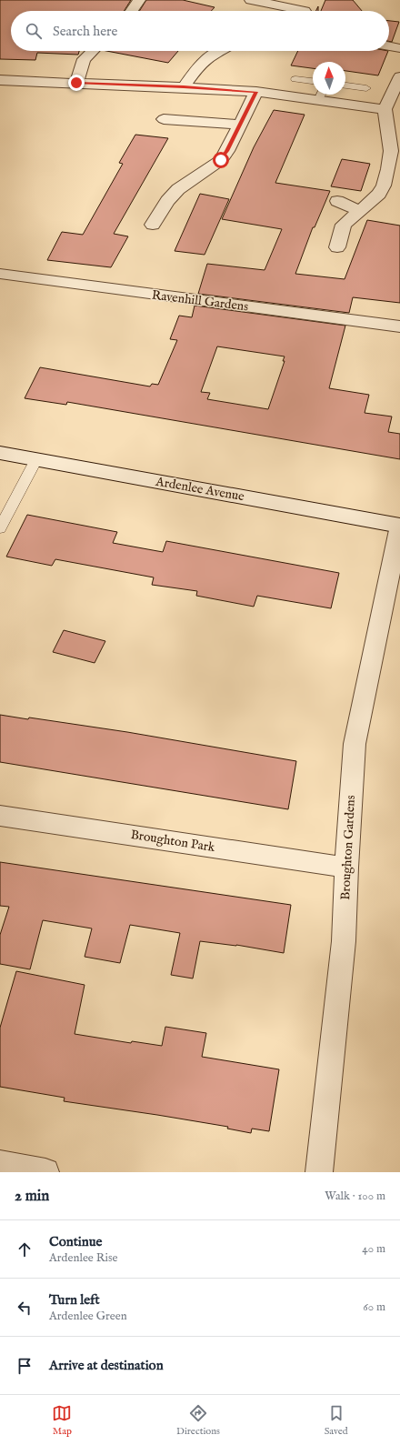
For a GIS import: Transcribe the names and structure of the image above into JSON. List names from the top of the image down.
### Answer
{
  "streets": {
    "street": [
      "Ravenhill Gardens",
      "Ardenlee Avenue",
      "Broughton Park",
      "Broughton Gardens"
    ]
  },
  "crossings": [
    ["Ardenlee Avenue", "Broughton Gardens"],
    ["Broughton Park", "Broughton Gardens"]
  ],
  "north": "top",
  "page": {
    "search": "Search here",
    "heading": ["2 min", "Walk · 100 m"],
    "list": [
      ["Continue", "Ardenlee Rise", "40 m"],
      ["Turn left", "Ardenlee Green", "60 m"],
      "Arrive at destination"
    ],
    "nav": ["Map", "Directions", "Saved"]
  }
}
